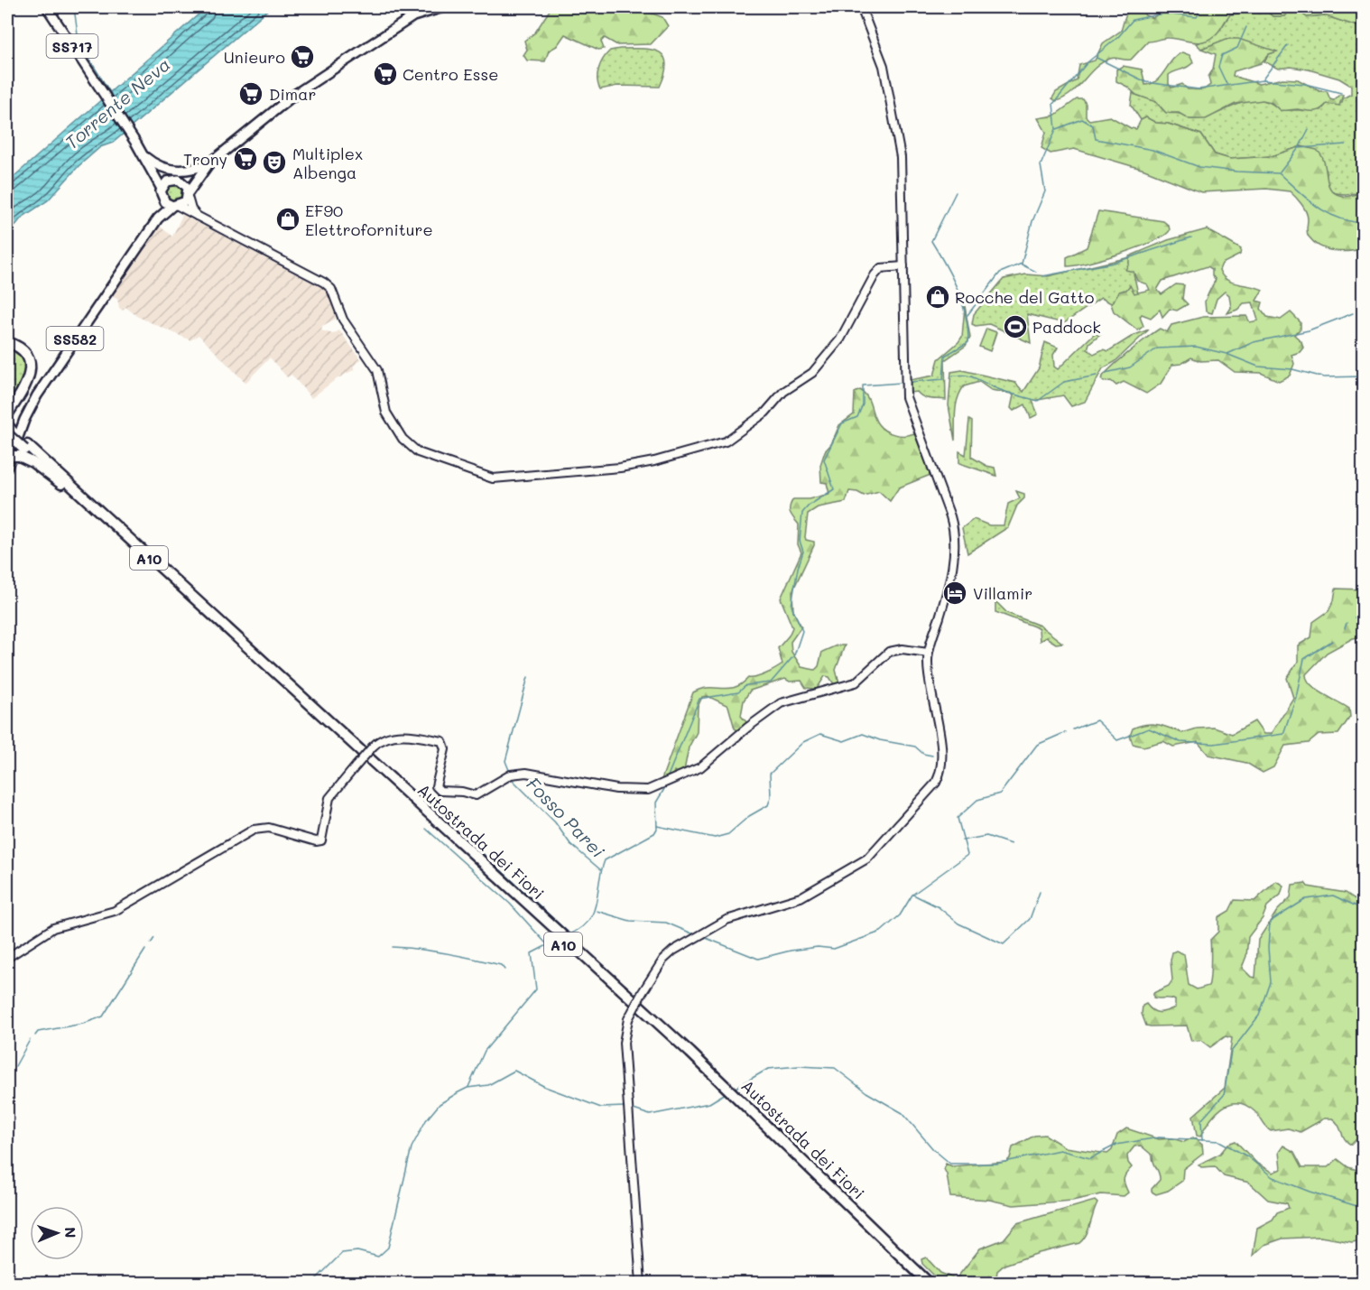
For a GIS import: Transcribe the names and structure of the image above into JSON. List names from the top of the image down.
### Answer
{
  "streets": {
    "highway": ["A10", "Autostrada dei Fiori"],
    "main road": ["SS717", "SS582"]
  },
  "crossings": [
    ["SS717", "SS582"]
  ],
  "water": ["Torrente Neva", "Fosso Parei"],
  "places": {
    "supermarket": [
      "Unieuro",
      "Centro Esse",
      "Dimar",
      "Trony"
    ],
    "theatre": ["Multiplex Albenga"],
    "shop": ["EF90 Elettroforniture", "Rocche del Gatto"],
    "sports": ["Paddock"],
    "hotel": ["Villamir"]
  },
  "north": "right"
}
